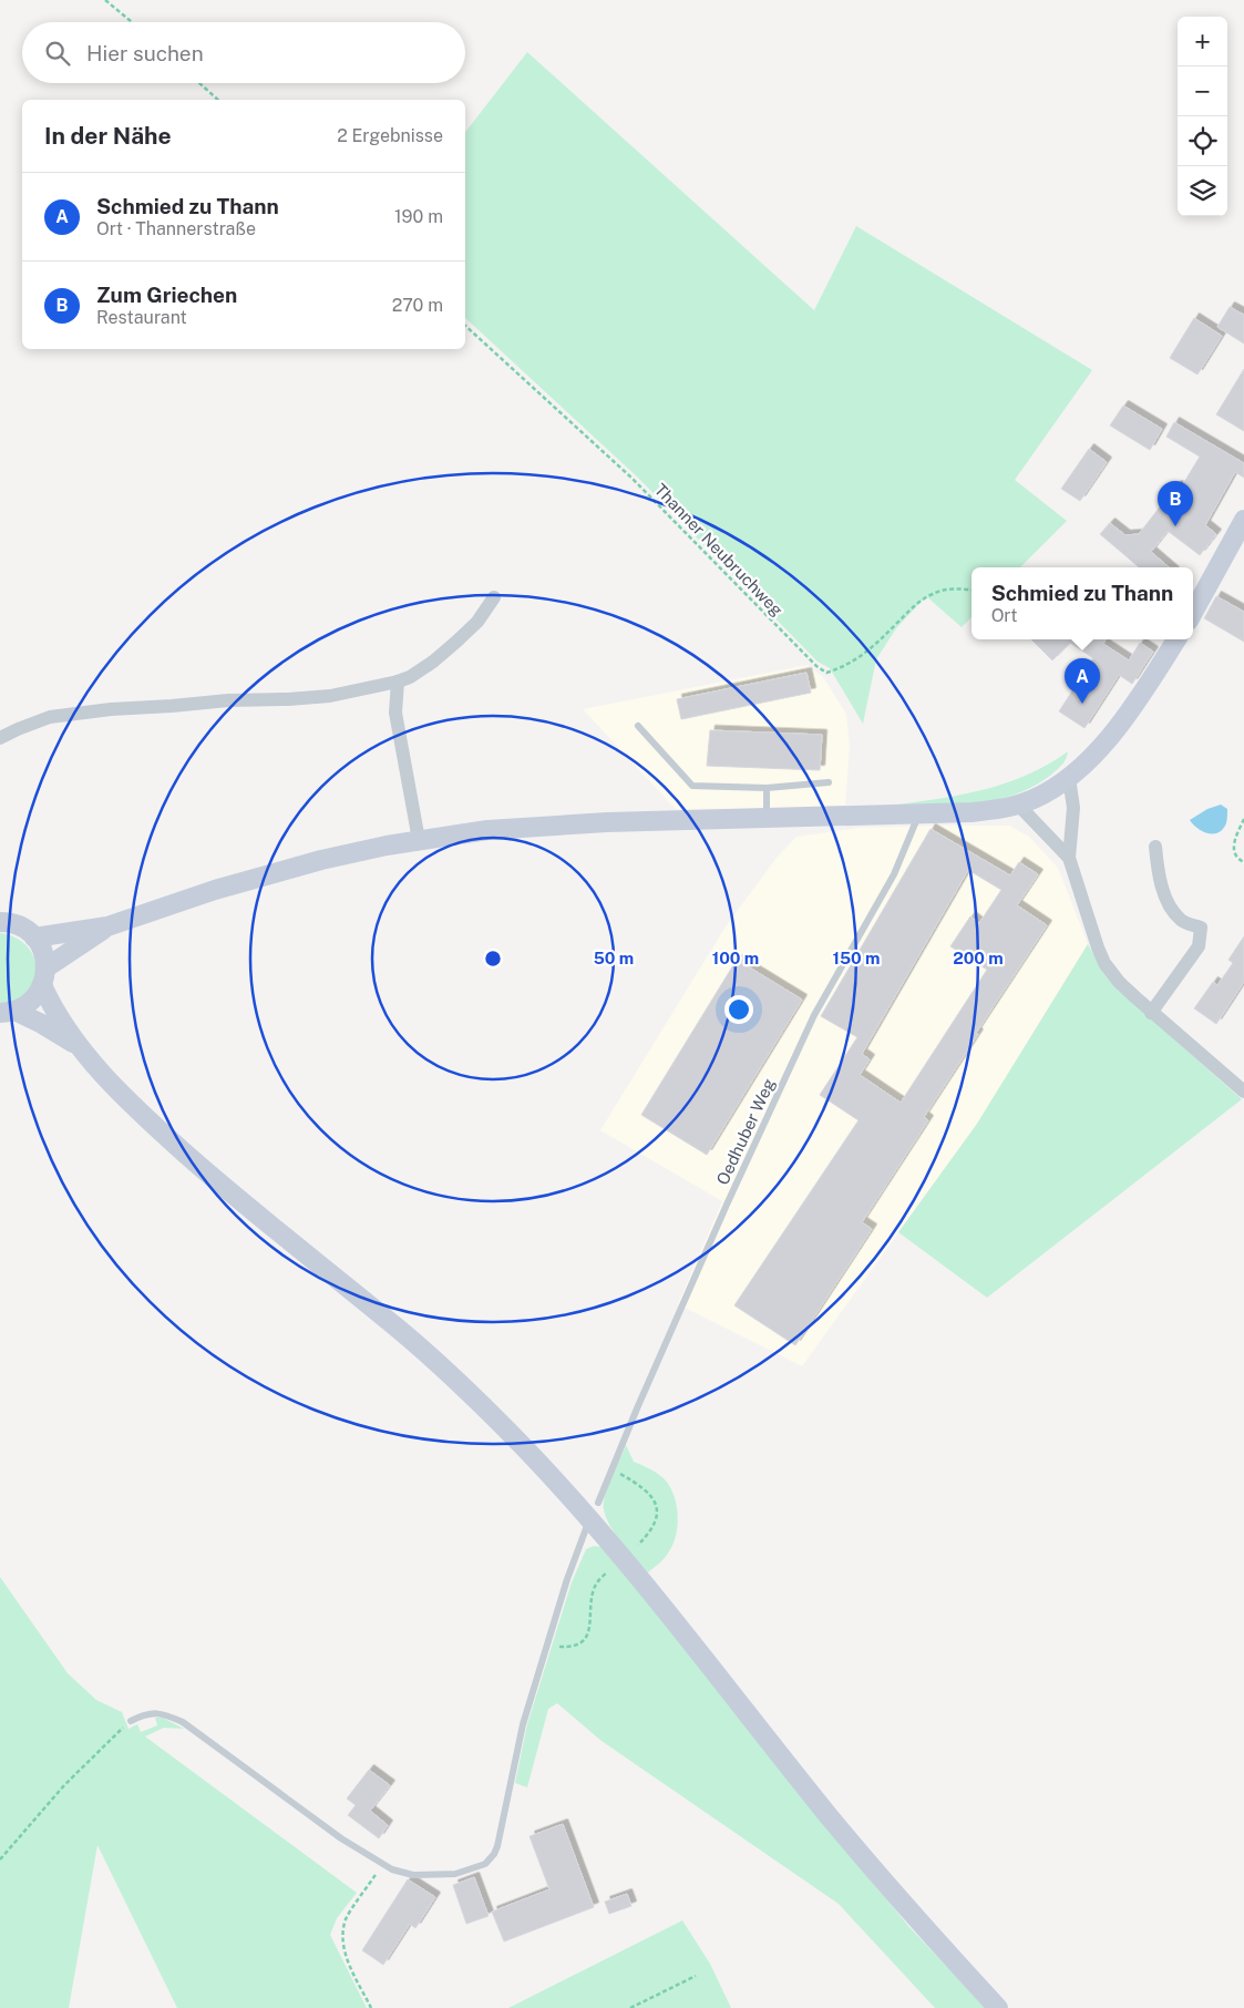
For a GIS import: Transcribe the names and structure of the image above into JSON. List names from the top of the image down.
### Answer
{
  "streets": {
    "lane": ["Oedhuber Weg"],
    "path": ["Thanner Neubruchweg"]
  },
  "page": {
    "map_buttons": ["+", "−"],
    "search": "Hier suchen",
    "heading": ["In der Nähe", "2 Ergebnisse"],
    "list": [
      {
        "mark": "A",
        "name": "Schmied zu Thann",
        "note": "Ort · Thannerstraße",
        "value": "190 m"
      },
      {
        "mark": "B",
        "name": "Zum Griechen",
        "note": "Restaurant",
        "value": "270 m"
      }
    ],
    "pins": ["B", "A"],
    "popup": ["Schmied zu Thann", "Ort"]
  },
  "rings": [
    "50 m",
    "100 m",
    "150 m",
    "200 m"
  ]
}
